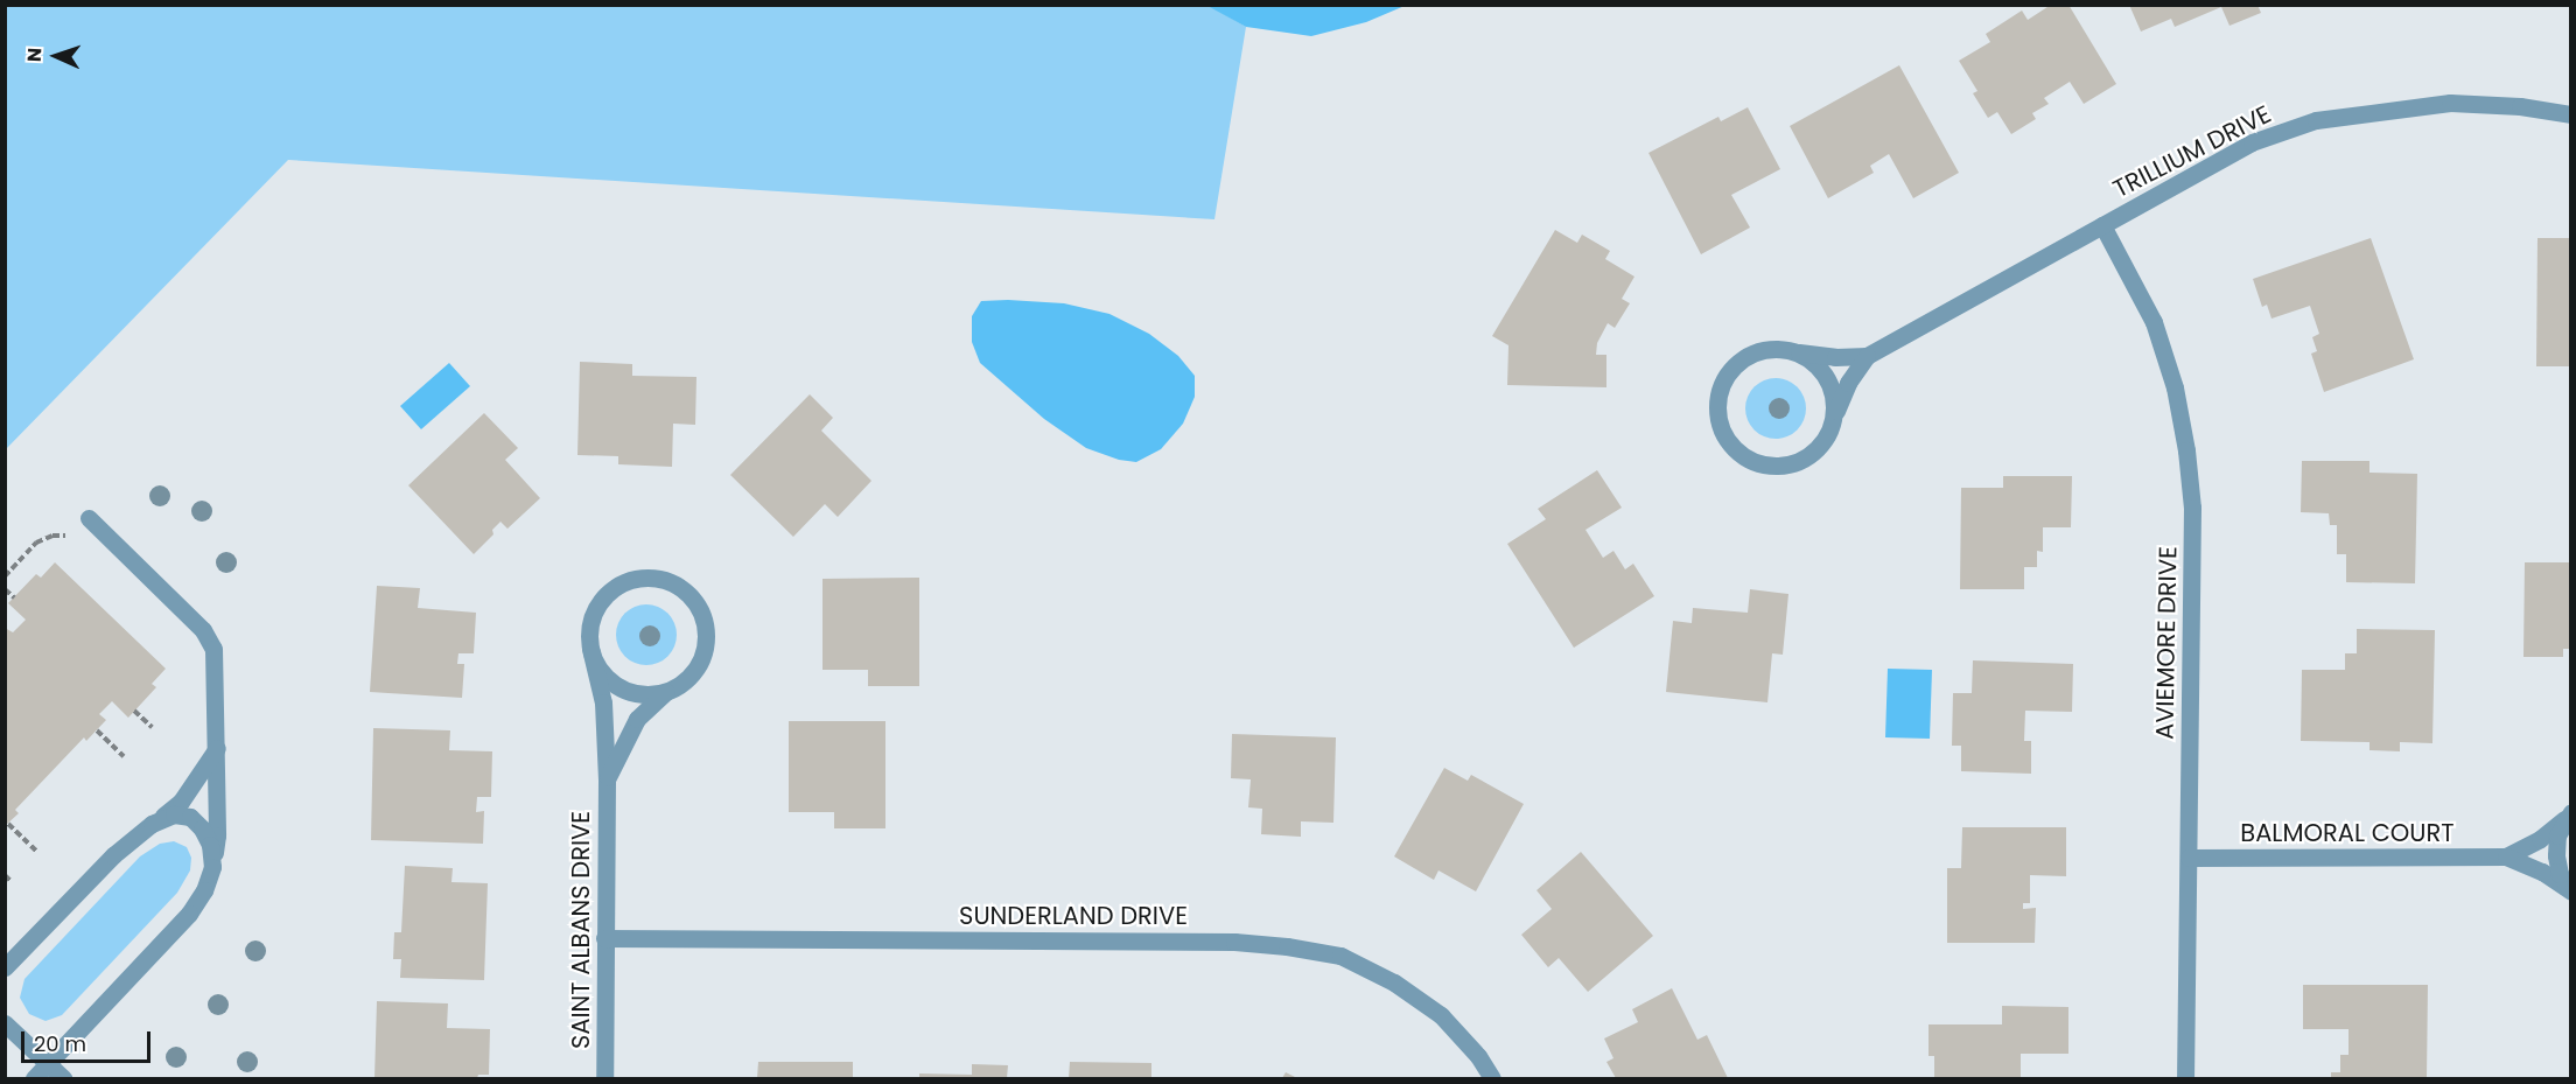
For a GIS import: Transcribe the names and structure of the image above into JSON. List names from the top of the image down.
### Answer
{
  "streets": {
    "street": [
      "TRILLIUM DRIVE",
      "AVIEMORE DRIVE",
      "BALMORAL COURT",
      "SUNDERLAND DRIVE",
      "SAINT ALBANS DRIVE"
    ]
  },
  "crossings": [
    ["TRILLIUM DRIVE", "AVIEMORE DRIVE"],
    ["AVIEMORE DRIVE", "BALMORAL COURT"],
    ["SUNDERLAND DRIVE", "SAINT ALBANS DRIVE"]
  ],
  "scale_bar": "20 m",
  "north": "left"
}
